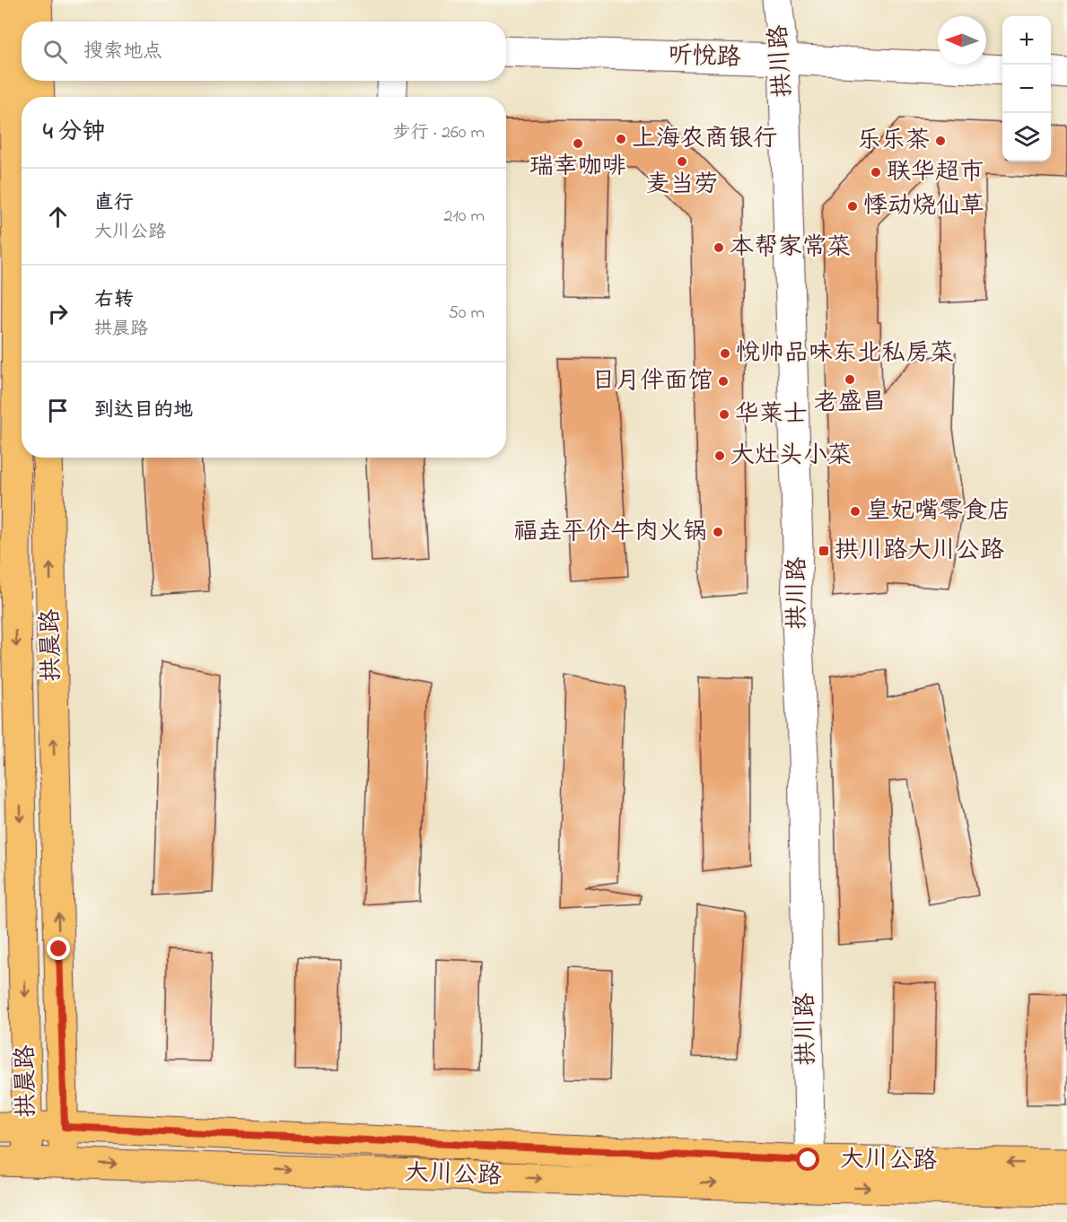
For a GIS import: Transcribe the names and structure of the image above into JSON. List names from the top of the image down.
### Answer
{
  "streets": {
    "main road": ["拱晨路", "大川公路"],
    "street": ["听悦路", "拱川路"]
  },
  "crossings": [
    ["听悦路", "拱川路"],
    ["拱川路", "大川公路"],
    ["拱晨路", "大川公路"]
  ],
  "places": {
    "other": [
      "上海农商银行",
      "乐乐茶",
      "瑞幸咖啡",
      "麦当劳",
      "联华超市",
      "悸动烧仙草",
      "本帮家常菜",
      "悦帅品味东北私房菜",
      "老盛昌",
      "日月伴面馆",
      "华莱士",
      "大灶头小菜",
      "皇妃嘴零食店",
      "福垚平价牛肉火锅"
    ],
    "transit": ["拱川路大川公路"]
  },
  "north": "left",
  "page": {
    "map_buttons": ["+", "−"],
    "search": "搜索地点",
    "heading": ["4 分钟", "步行 · 260 m"],
    "list": [
      ["直行", "大川公路", "210 m"],
      ["右转", "拱晨路", "50 m"],
      "到达目的地"
    ]
  }
}
